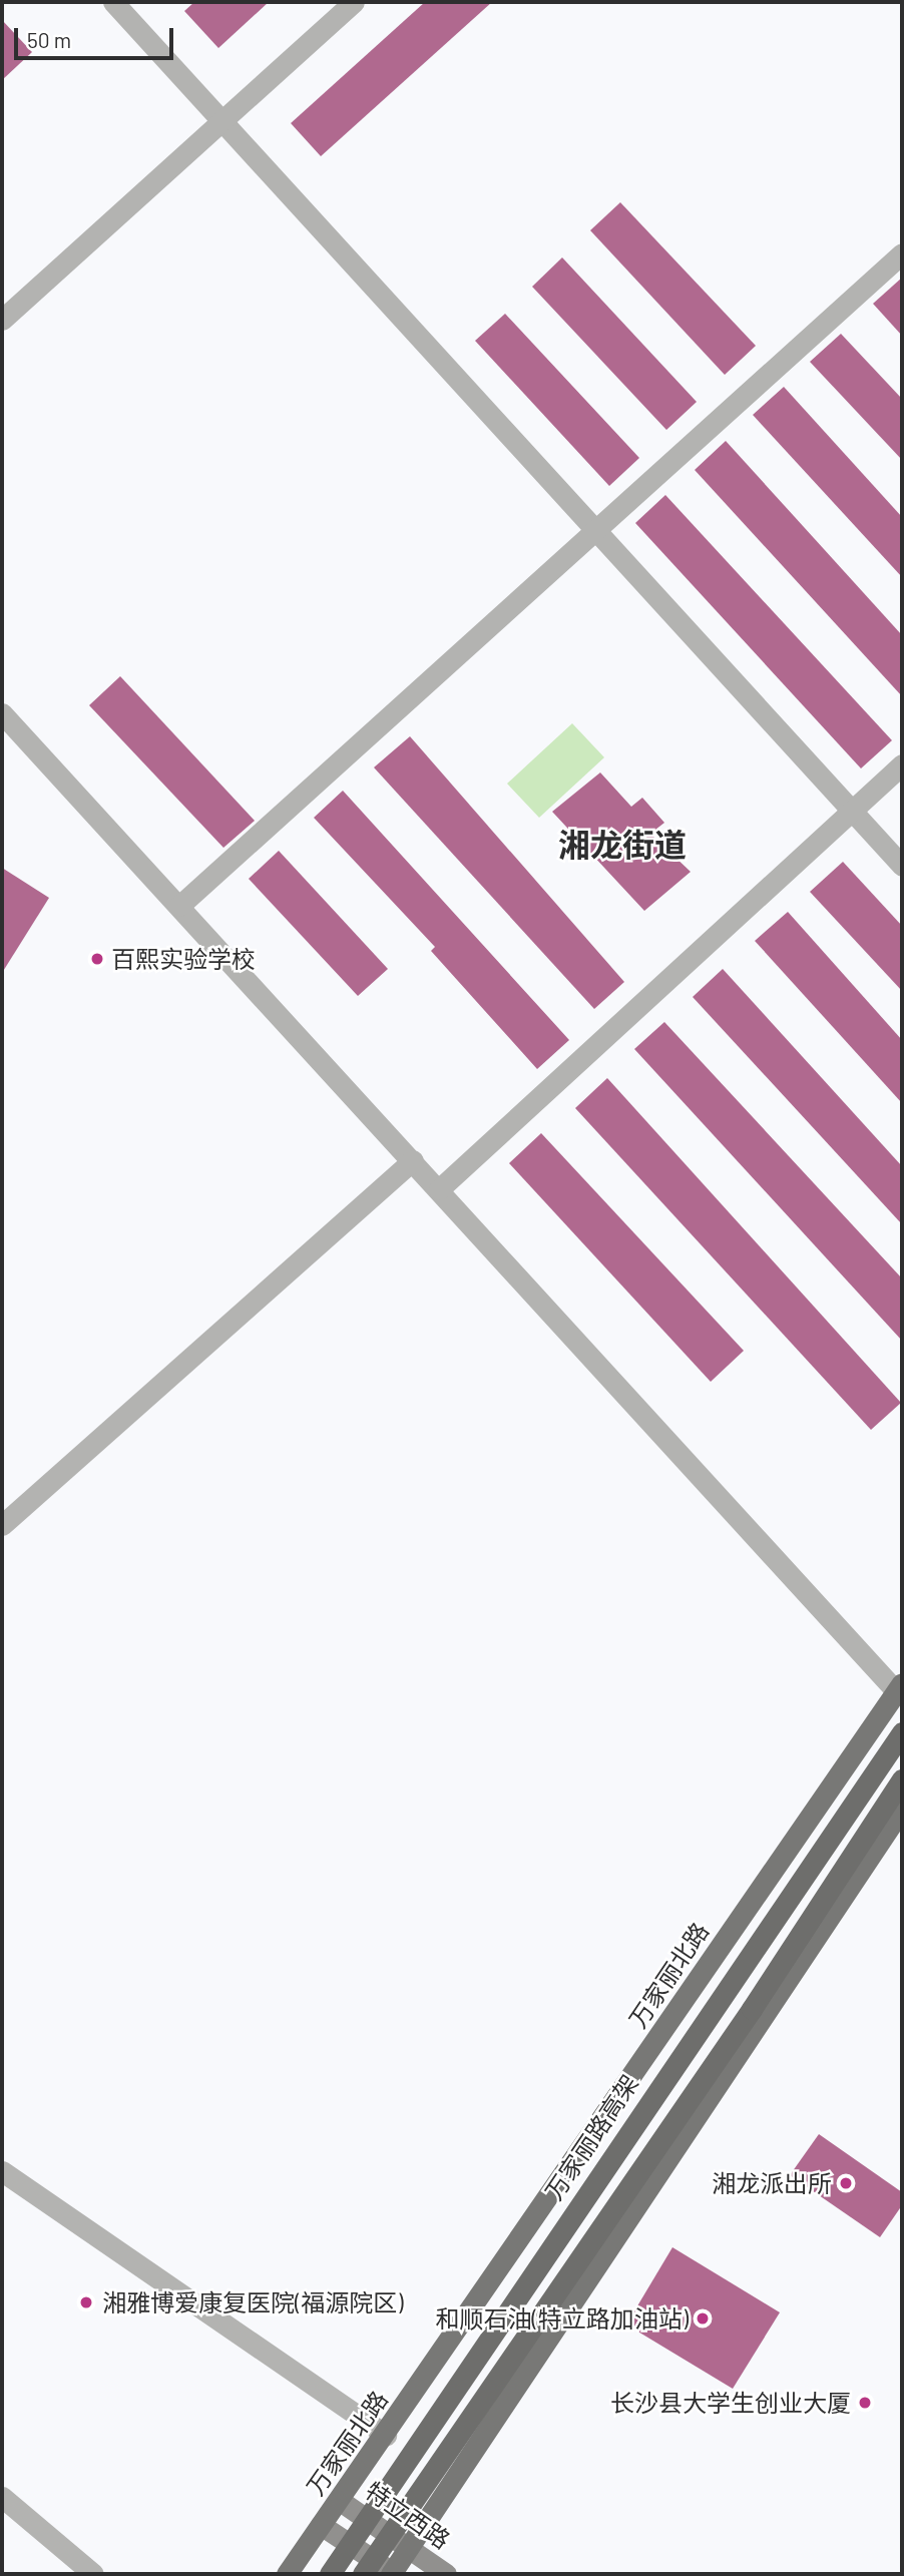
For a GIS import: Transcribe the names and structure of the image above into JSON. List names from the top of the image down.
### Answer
{
  "streets": {
    "highway": ["万家丽路高架"],
    "main road": ["万家丽北路", "特立西路"]
  },
  "crossings": [
    ["万家丽北路", "特立西路"]
  ],
  "districts": ["湘龙街道"],
  "places": [
    "百熙实验学校",
    "湘龙派出所",
    "湘雅博爱康复医院(福源院区)",
    "和顺石油(特立路加油站)",
    "长沙县大学生创业大厦"
  ],
  "scale_bar": "50 m"
}
